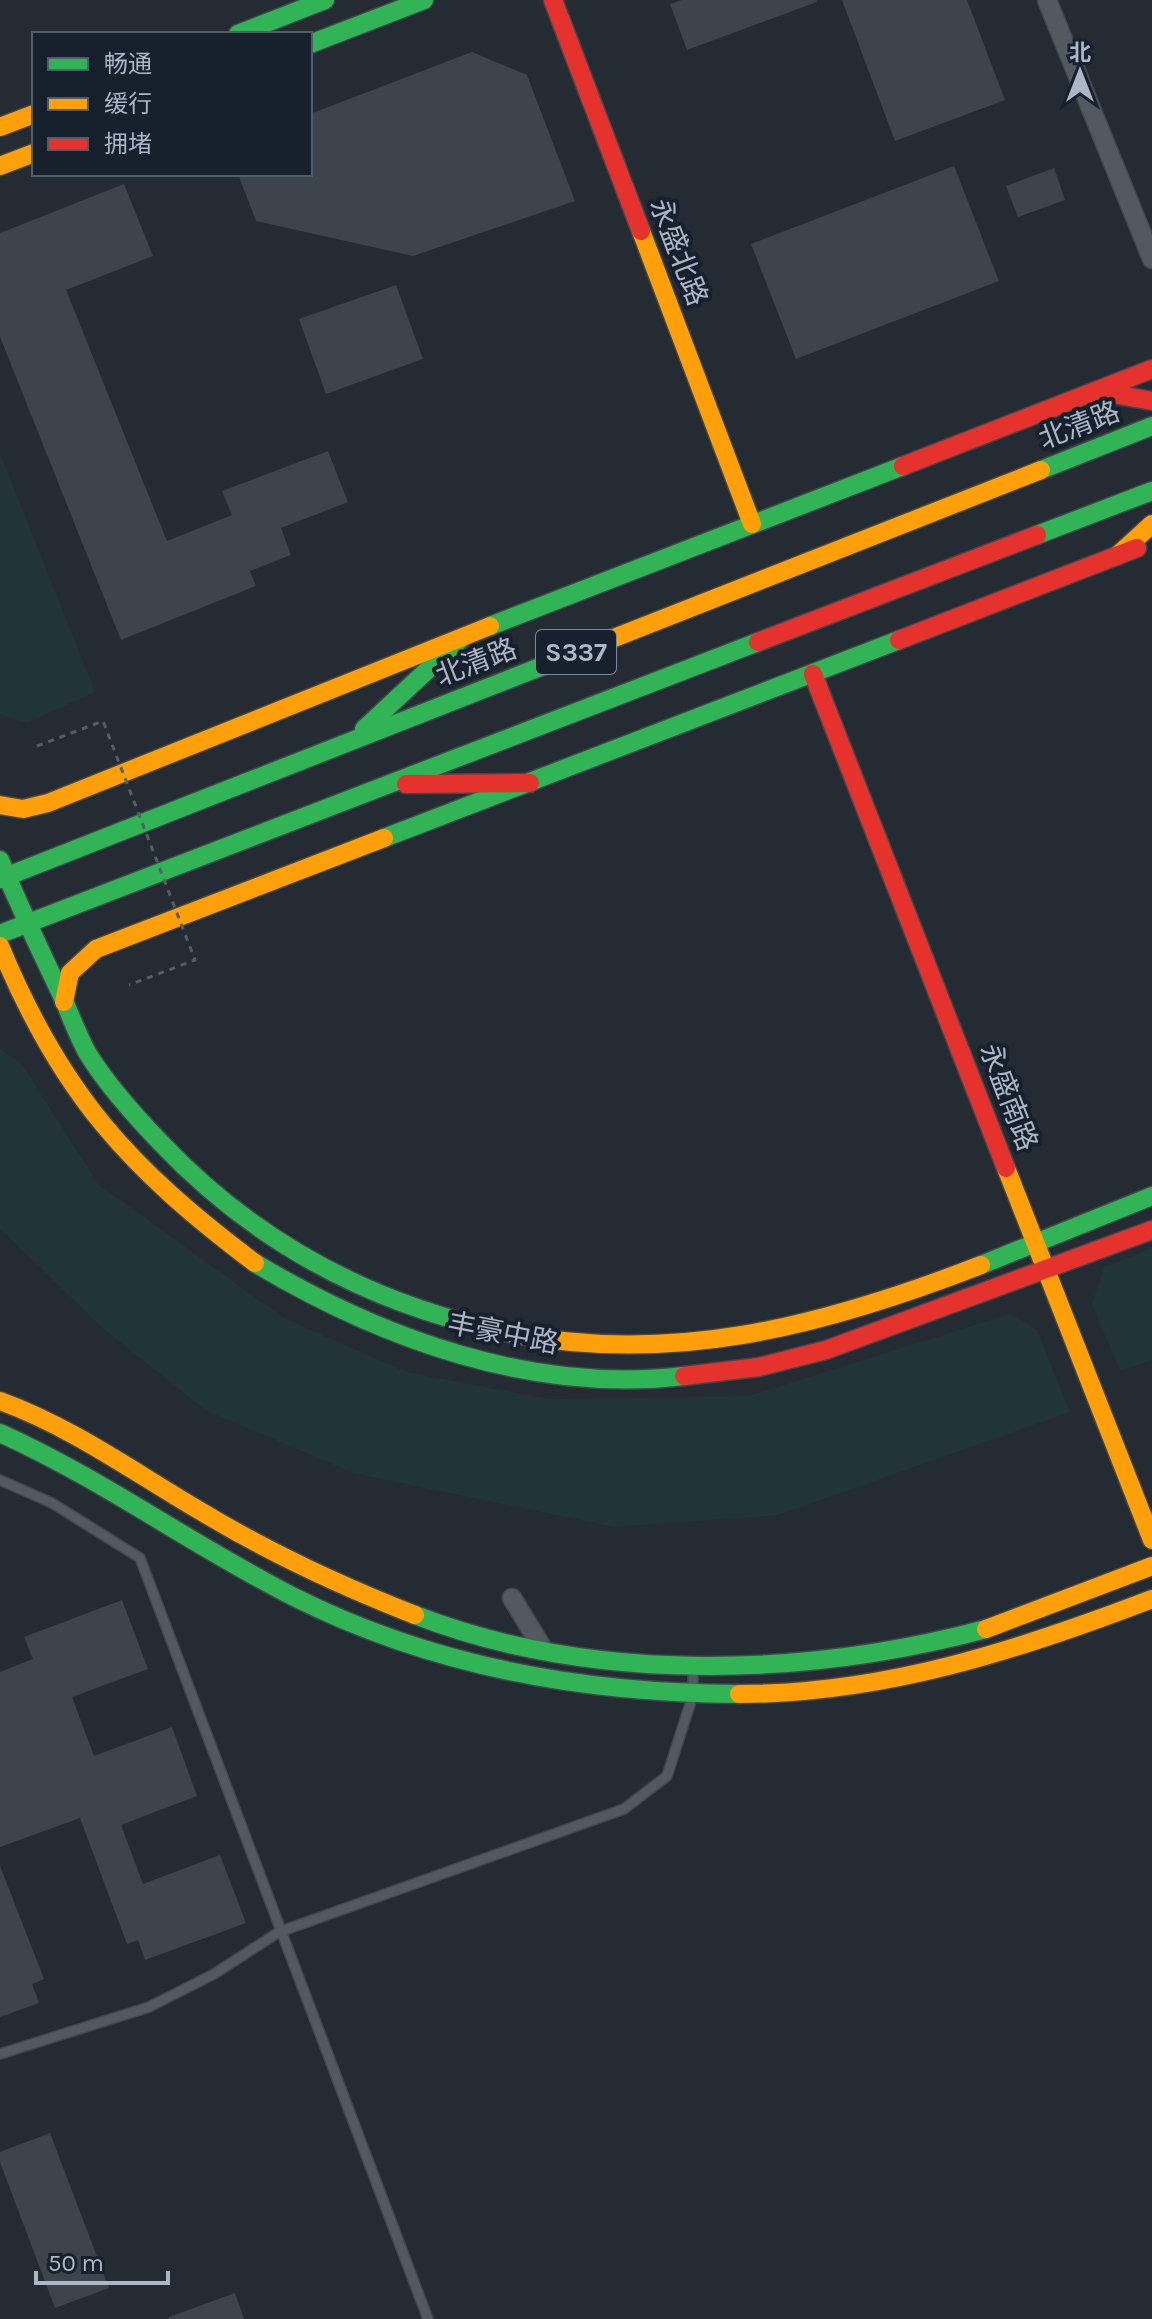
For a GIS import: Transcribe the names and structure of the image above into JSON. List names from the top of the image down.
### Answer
{
  "streets": {
    "street": [
      "永盛北路",
      "北清路",
      "S337",
      "永盛南路",
      "丰豪中路"
    ]
  },
  "crossings": [
    ["永盛北路", "北清路"],
    ["北清路", "丰豪中路"],
    ["S337", "丰豪中路"],
    ["永盛南路", "丰豪中路"]
  ],
  "legend": ["畅通", "缓行", "拥堵"],
  "scale_bar": "50 m",
  "north": "top"
}
